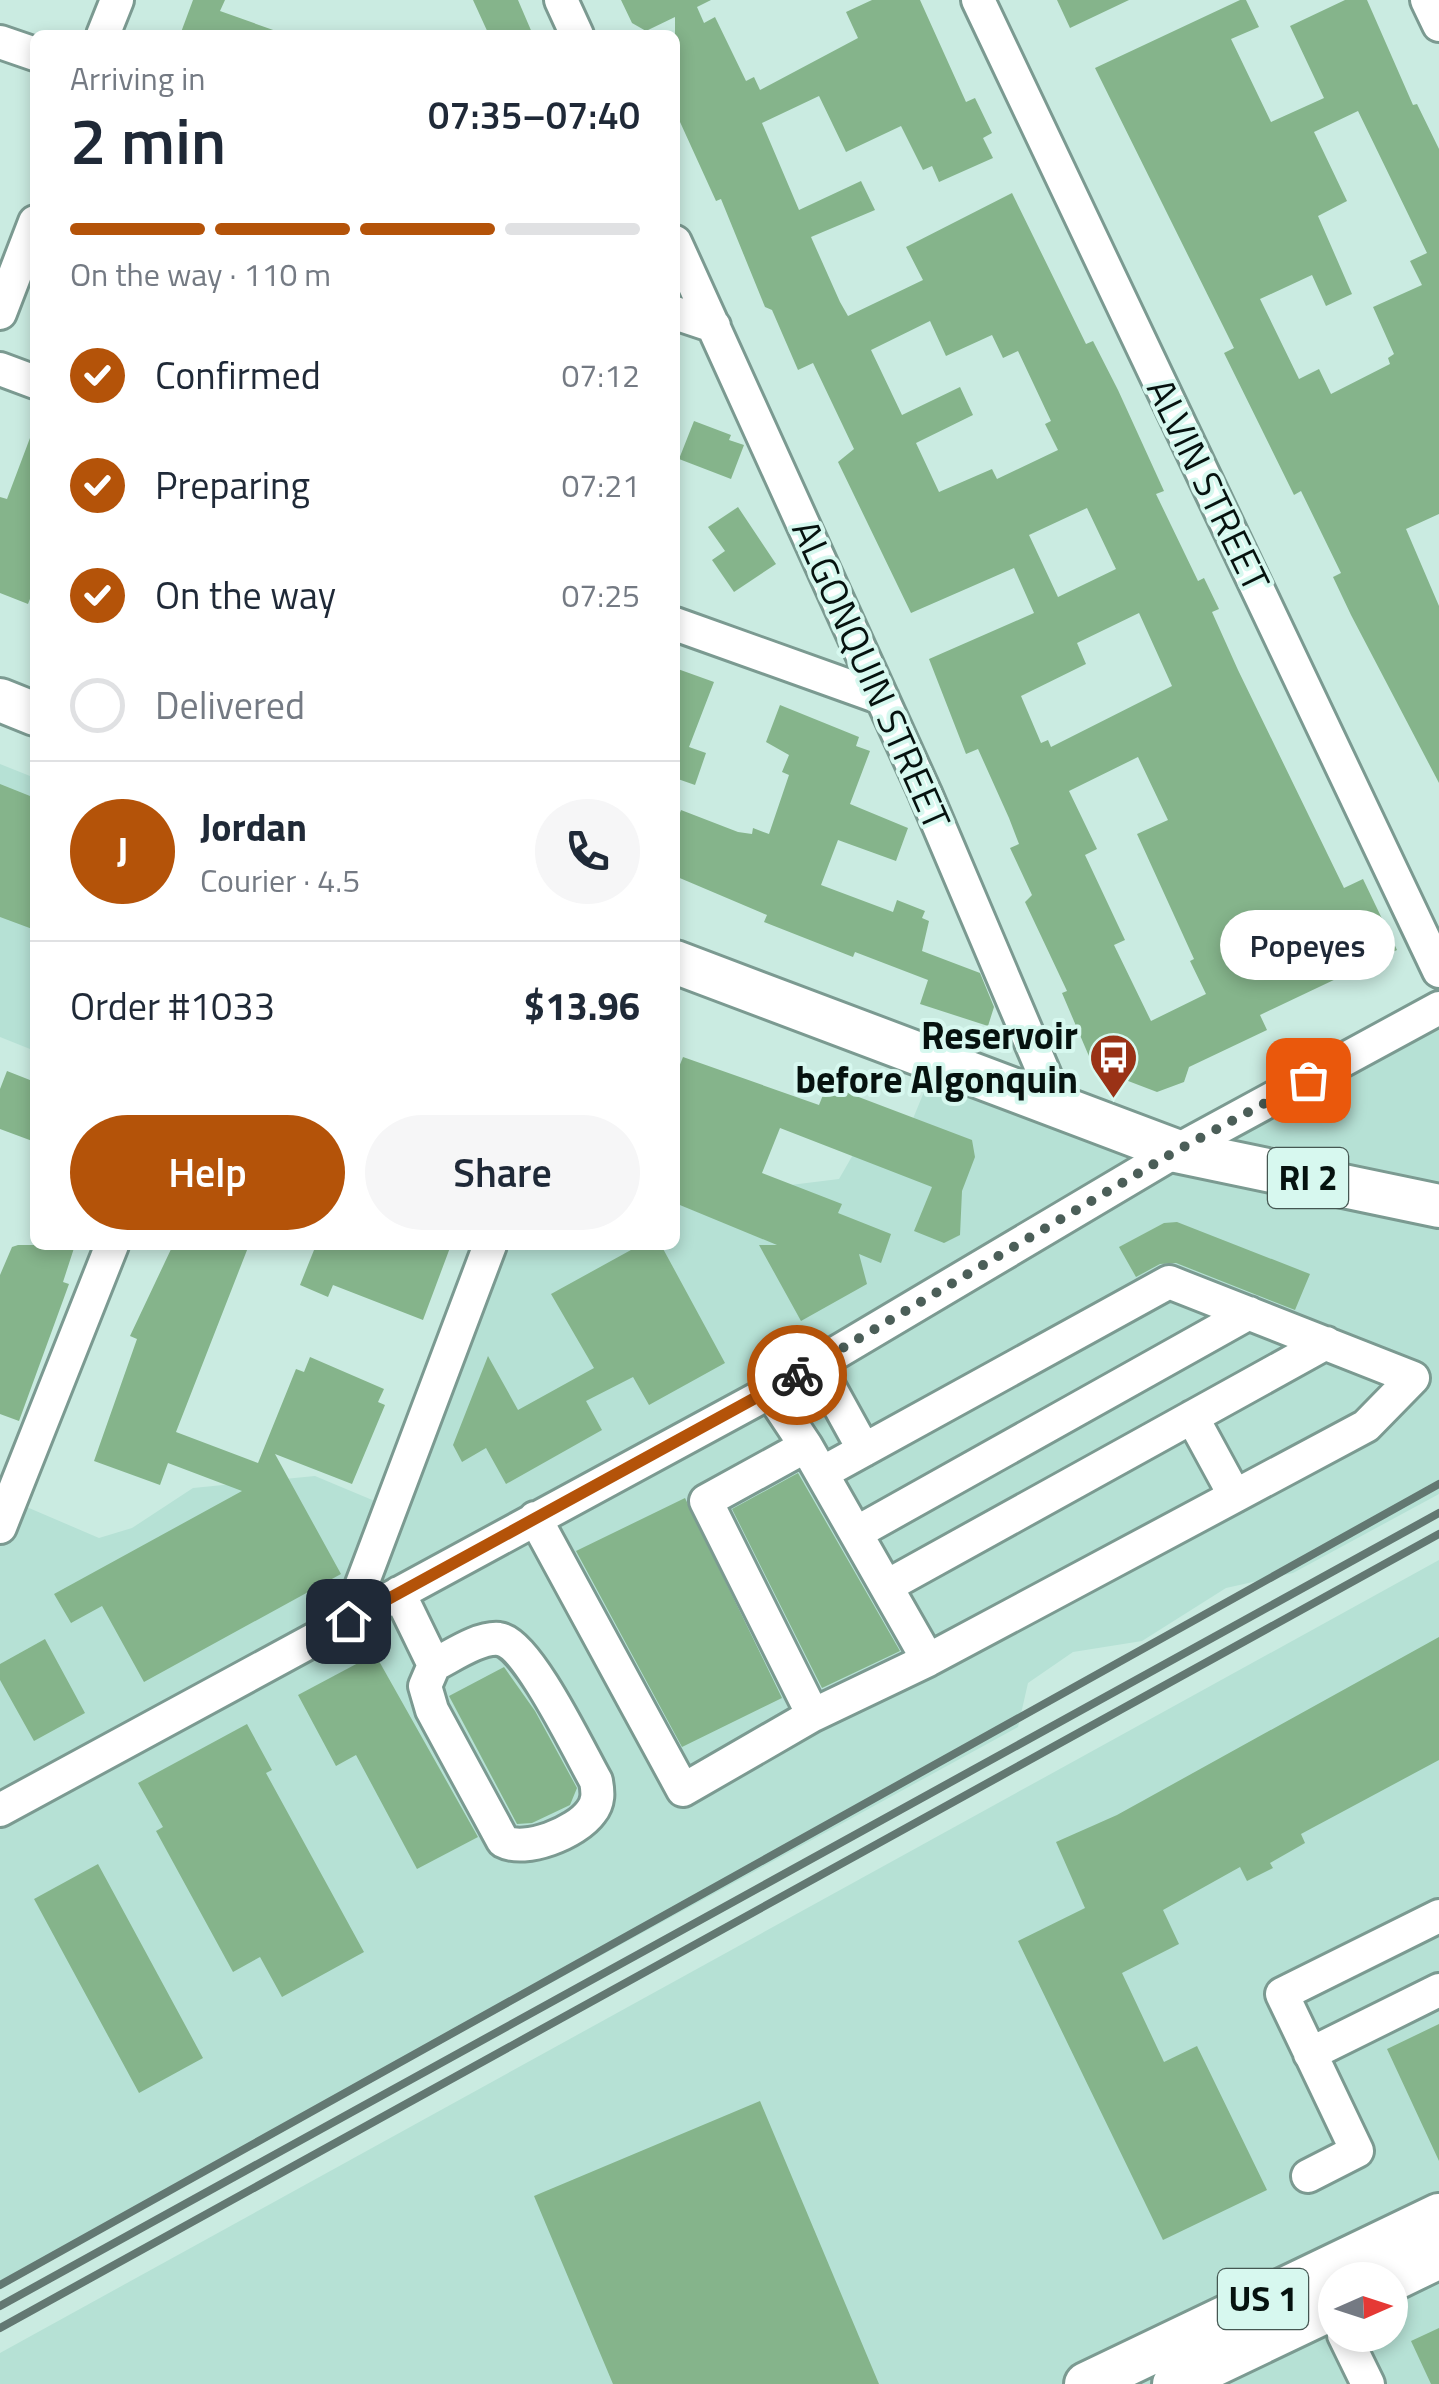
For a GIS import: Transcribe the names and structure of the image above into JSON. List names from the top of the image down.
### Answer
{
  "streets": {
    "main road": ["RI 2", "US 1"],
    "street": ["ALVIN STREET", "ALGONQUIN STREET"]
  },
  "crossings": [
    ["ALGONQUIN STREET", "RI 2"]
  ],
  "places": {
    "other": ["Popeyes"],
    "bus stop": ["Reservoir before Algonquin"]
  },
  "north": "right",
  "page": {
    "heading": ["2 min", "Arriving in", "07:35–07:40"],
    "panel": [
      "Jordan",
      "Courier · 4.5",
      "Order #1033",
      "$13.96"
    ],
    "bar": "On the way · 110 m",
    "list": [
      ["Confirmed", "07:12"],
      ["Preparing", "07:21"],
      ["On the way", "07:25"],
      "Delivered"
    ],
    "round": "J",
    "bubble": "Popeyes",
    "buttons": ["Help", "Share"]
  }
}
